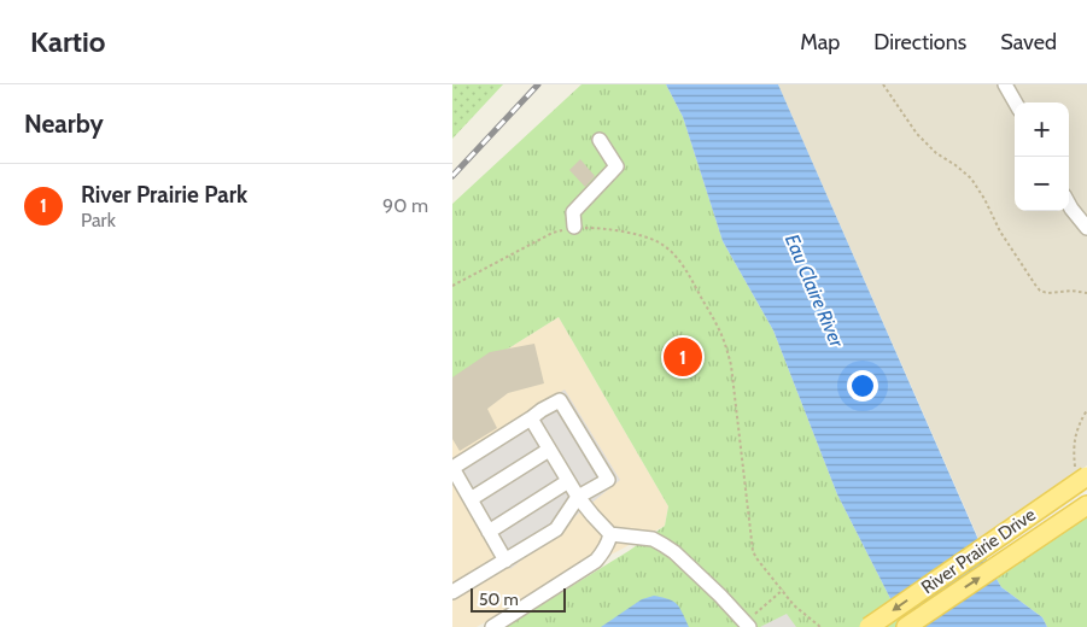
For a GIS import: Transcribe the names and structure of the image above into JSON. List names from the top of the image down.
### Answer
{
  "streets": {
    "main road": ["River Prairie Drive"]
  },
  "water": ["Eau Claire River"],
  "scale_bar": "50 m",
  "page": {
    "header": "Kartio",
    "nav": ["Map", "Directions", "Saved"],
    "heading": "Nearby",
    "map_buttons": ["+", "−"],
    "list": [
      {
        "mark": "1",
        "name": "River Prairie Park",
        "note": "Park",
        "value": "90 m"
      }
    ],
    "pins": "1",
    "scale": "50 m"
  }
}
